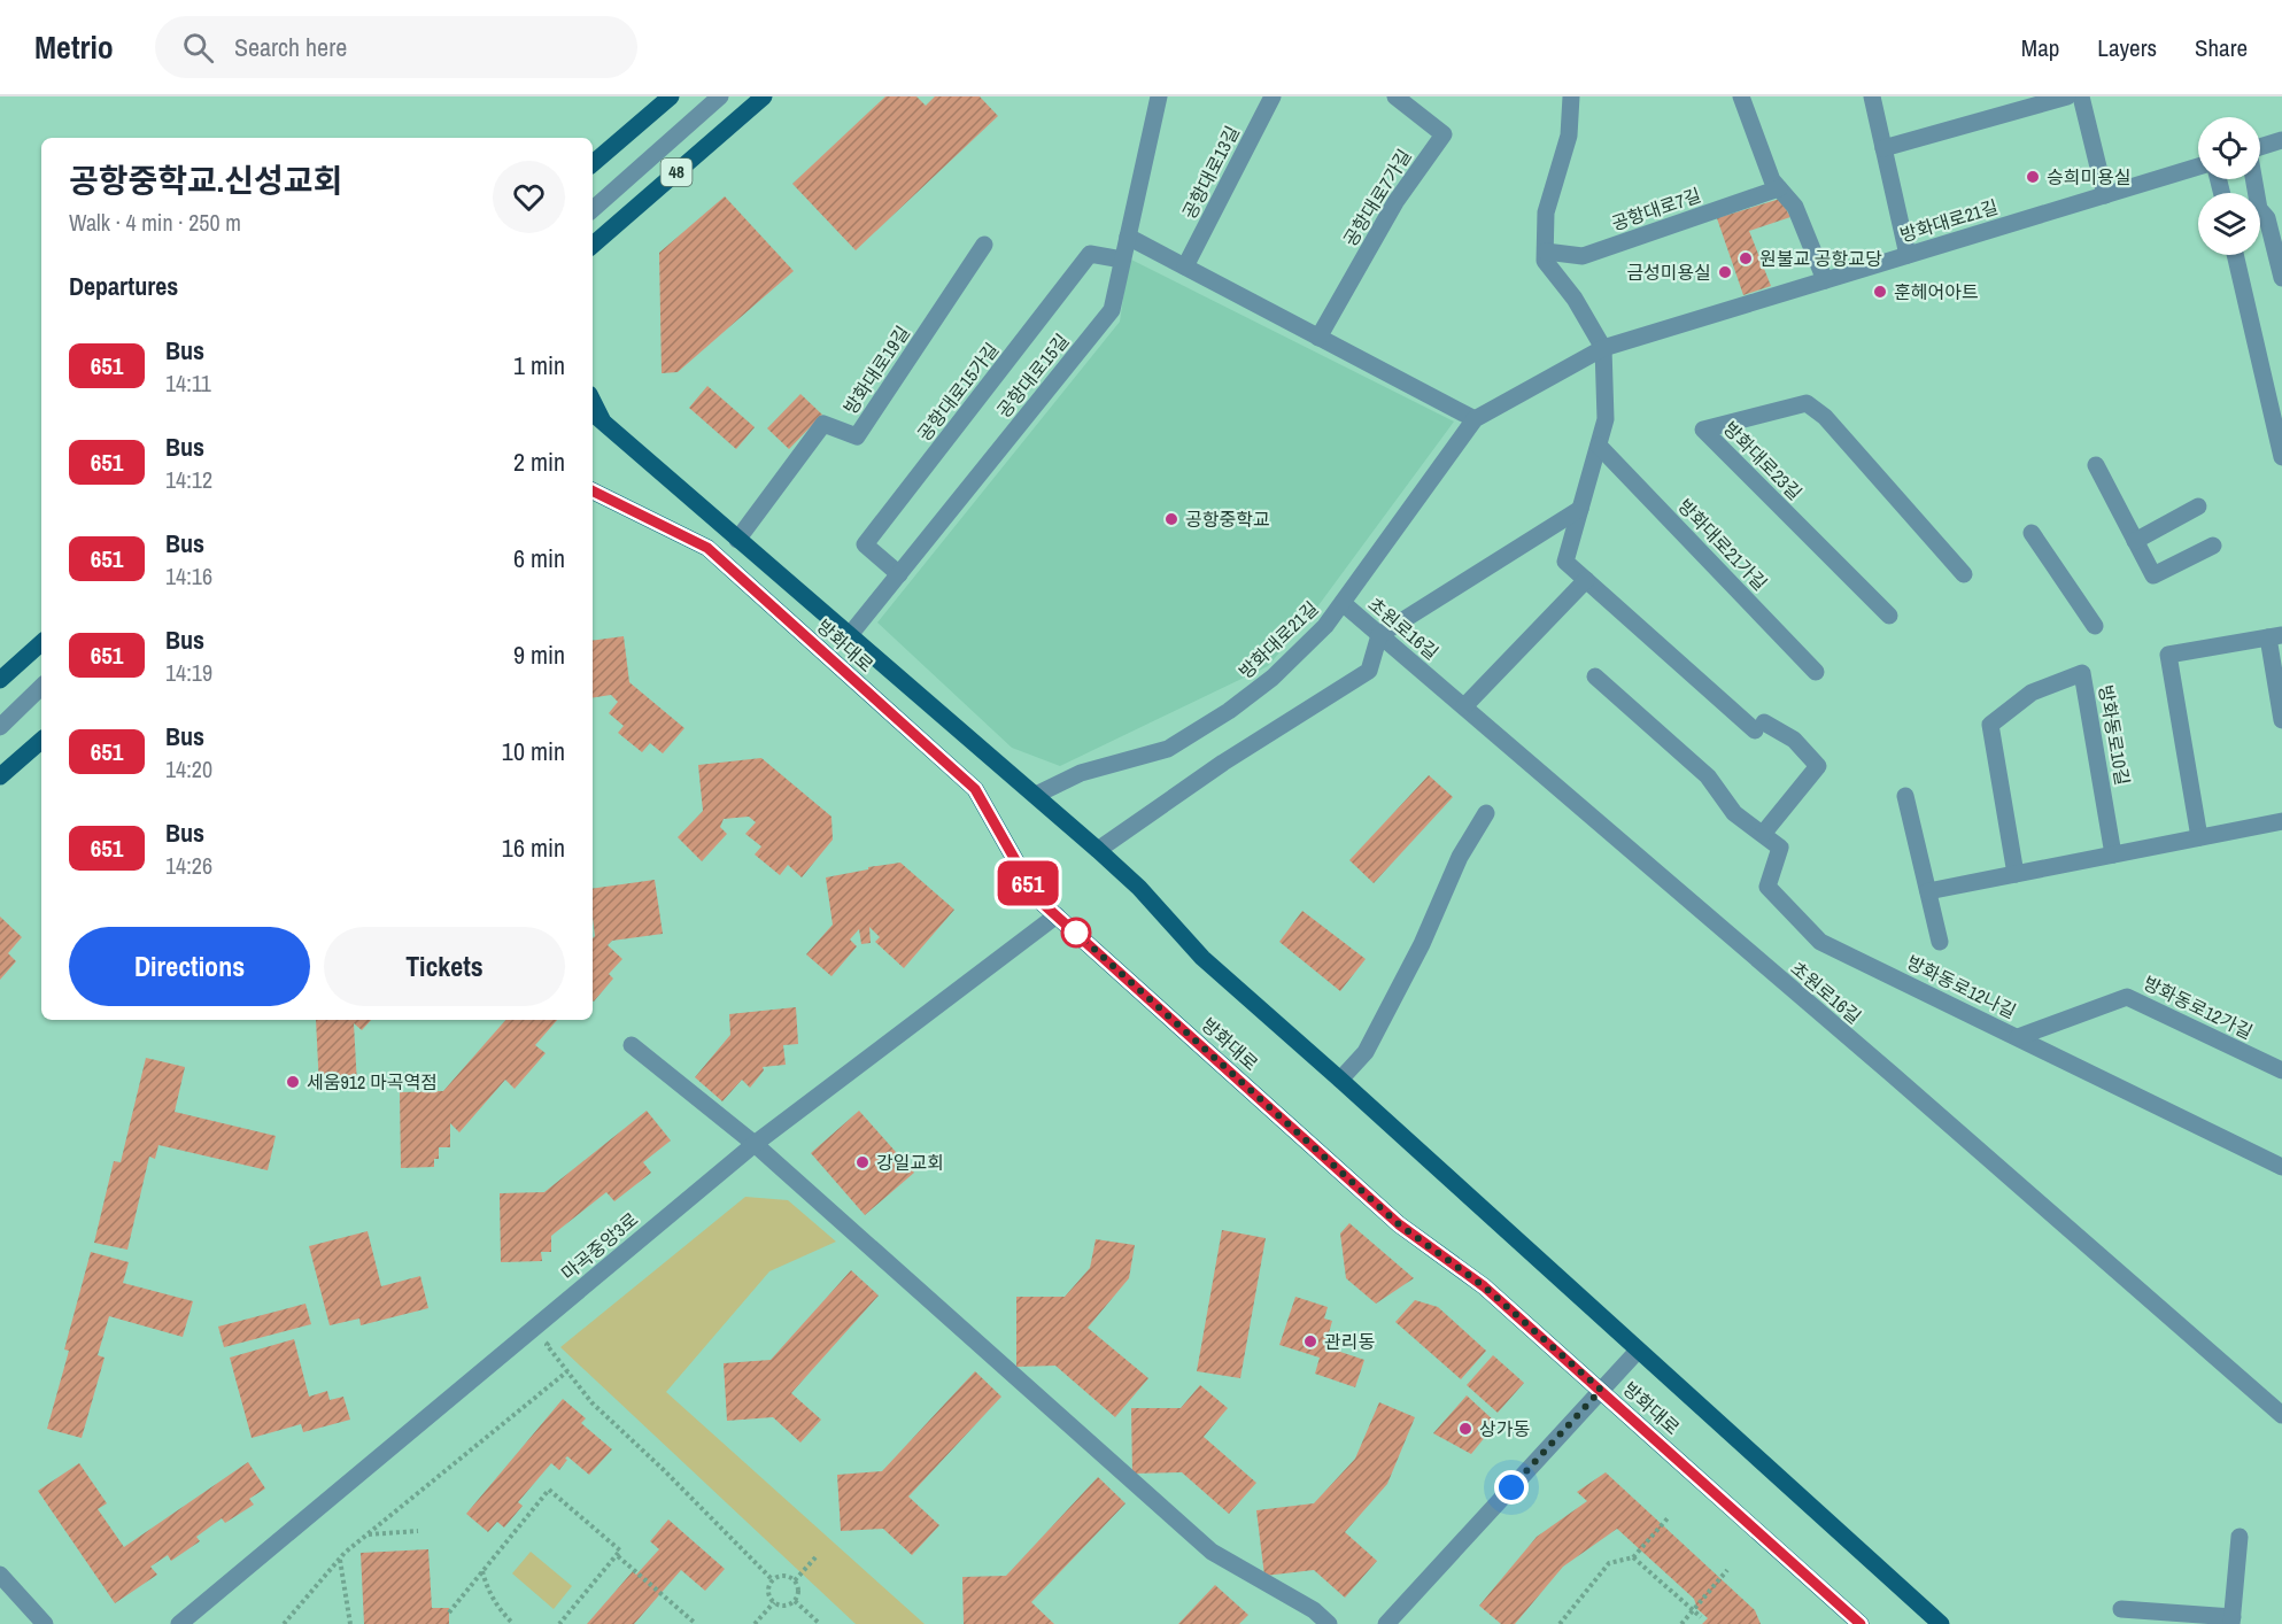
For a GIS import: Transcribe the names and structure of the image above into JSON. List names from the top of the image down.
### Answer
{
  "streets": {
    "main road": ["48", "방화대로"],
    "street": [
      "공항대로13길",
      "공항대로7가길",
      "공항대로7길",
      "방화대로21길",
      "방화대로19길",
      "공항대로15길",
      "공항대로15가길",
      "방화대로23길",
      "방화대로21가길",
      "초원로16길",
      "방화동로10길",
      "방화동로12나길",
      "방화동로12가길",
      "마곡중앙3로"
    ]
  },
  "crossings": [
    ["방화대로21길", "초원로16길"],
    ["방화대로21길", "방화대로"],
    ["방화대로19길", "방화대로"],
    ["공항대로15길", "공항대로15가길"],
    ["공항대로15길", "방화대로"],
    ["방화대로", "마곡중앙3로"],
    ["방화동로12나길", "방화동로12가길"]
  ],
  "places": [
    "승희미용실",
    "원불교 공항교당",
    "금성미용실",
    "훈헤어아트",
    "공항중학교",
    "세움912 마곡역점",
    "강일교회",
    "관리동",
    "상가동"
  ],
  "lines": ["bus line 651"],
  "page": {
    "header": "Metrio",
    "search": "Search here",
    "nav": ["Map", "Layers", "Share"],
    "on_map": "651",
    "heading": [
      ["공항중학교.신성교회", "Walk · 4 min · 250 m"],
      "Departures"
    ],
    "list": [
      {
        "mark": "651",
        "name": "Bus",
        "note": "14:11",
        "value": "1 min"
      },
      {
        "mark": "651",
        "name": "Bus",
        "note": "14:12",
        "value": "2 min"
      },
      {
        "mark": "651",
        "name": "Bus",
        "note": "14:16",
        "value": "6 min"
      },
      {
        "mark": "651",
        "name": "Bus",
        "note": "14:19",
        "value": "9 min"
      },
      {
        "mark": "651",
        "name": "Bus",
        "note": "14:20",
        "value": "10 min"
      },
      {
        "mark": "651",
        "name": "Bus",
        "note": "14:26",
        "value": "16 min"
      }
    ],
    "buttons": ["Directions", "Tickets"]
  }
}
